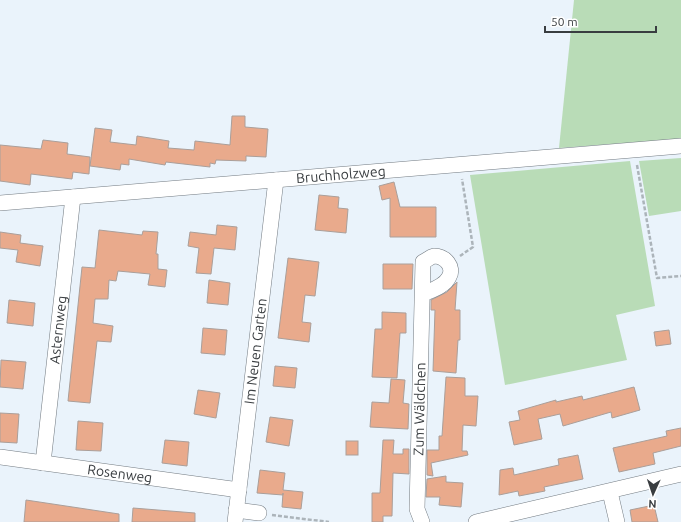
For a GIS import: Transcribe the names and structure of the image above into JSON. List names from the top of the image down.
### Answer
{
  "streets": {
    "street": [
      "Bruchholzweg",
      "Asternweg",
      "Im Neuen Garten",
      "Zum Wäldchen",
      "Rosenweg"
    ]
  },
  "crossings": [
    ["Bruchholzweg", "Asternweg"],
    ["Bruchholzweg", "Im Neuen Garten"],
    ["Asternweg", "Rosenweg"],
    ["Im Neuen Garten", "Rosenweg"]
  ],
  "scale_bar": "50 m",
  "north": "bottom"
}
